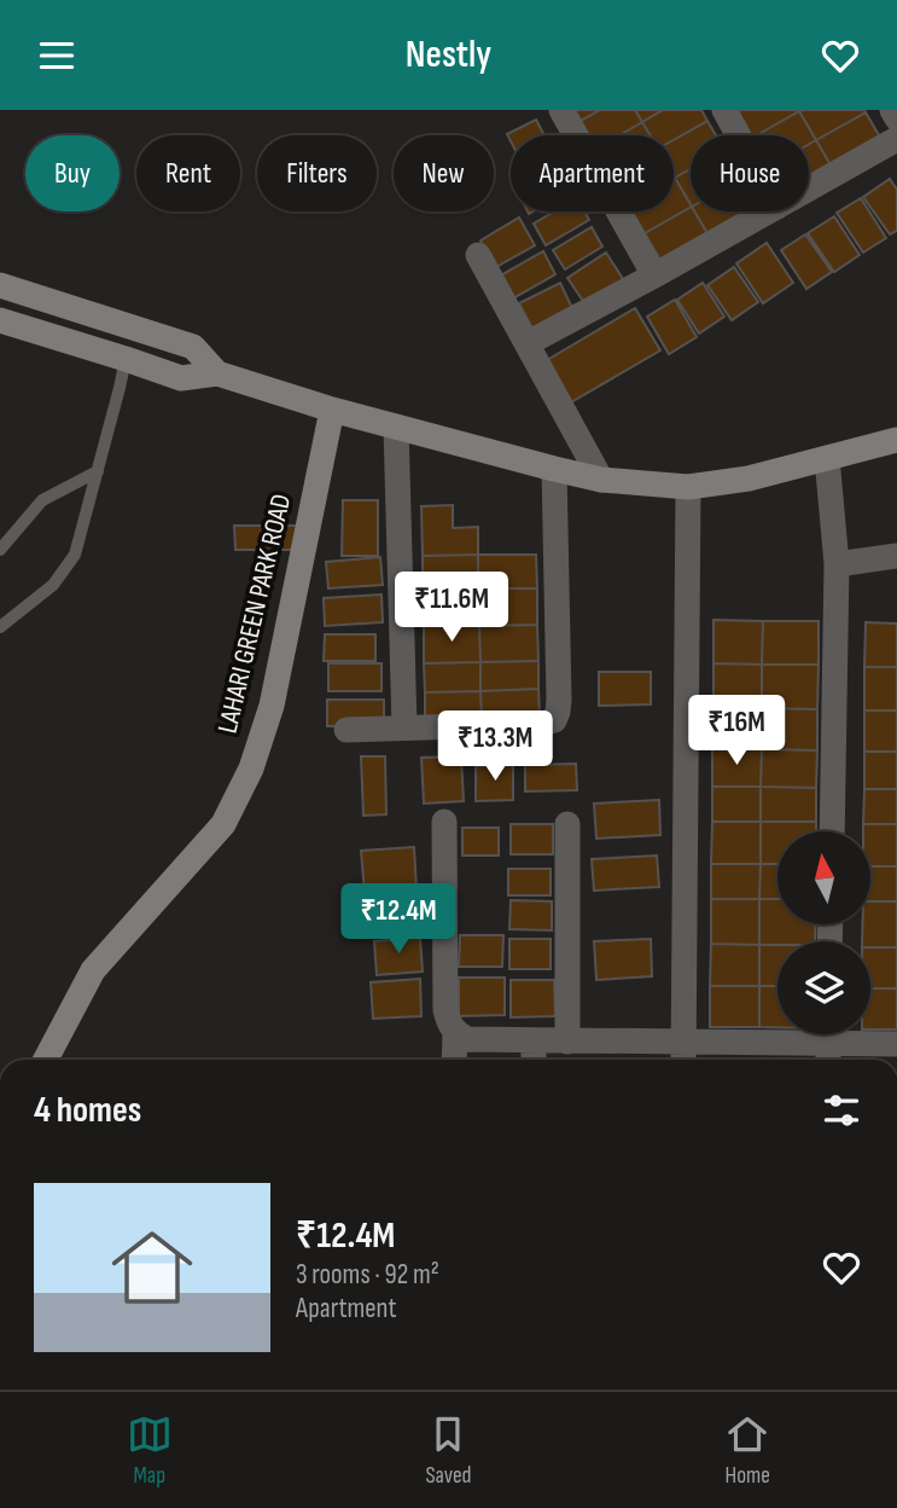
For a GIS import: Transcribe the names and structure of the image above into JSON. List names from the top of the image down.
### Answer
{
  "streets": {
    "main road": ["LAHARI GREEN PARK ROAD"]
  },
  "north": "top",
  "page": {
    "header": "Nestly",
    "chip": [
      "Buy",
      "Rent",
      "Filters",
      "New",
      "Apartment",
      "House"
    ],
    "price": [
      "₹11.6M",
      "₹16M",
      "₹13.3M",
      "₹12.4M"
    ],
    "heading": "4 homes",
    "list": [
      {
        "name": "₹12.4M",
        "note": "3 rooms · 92 m² · Apartment"
      }
    ],
    "tabs": ["Map", "Saved", "Home"]
  }
}
